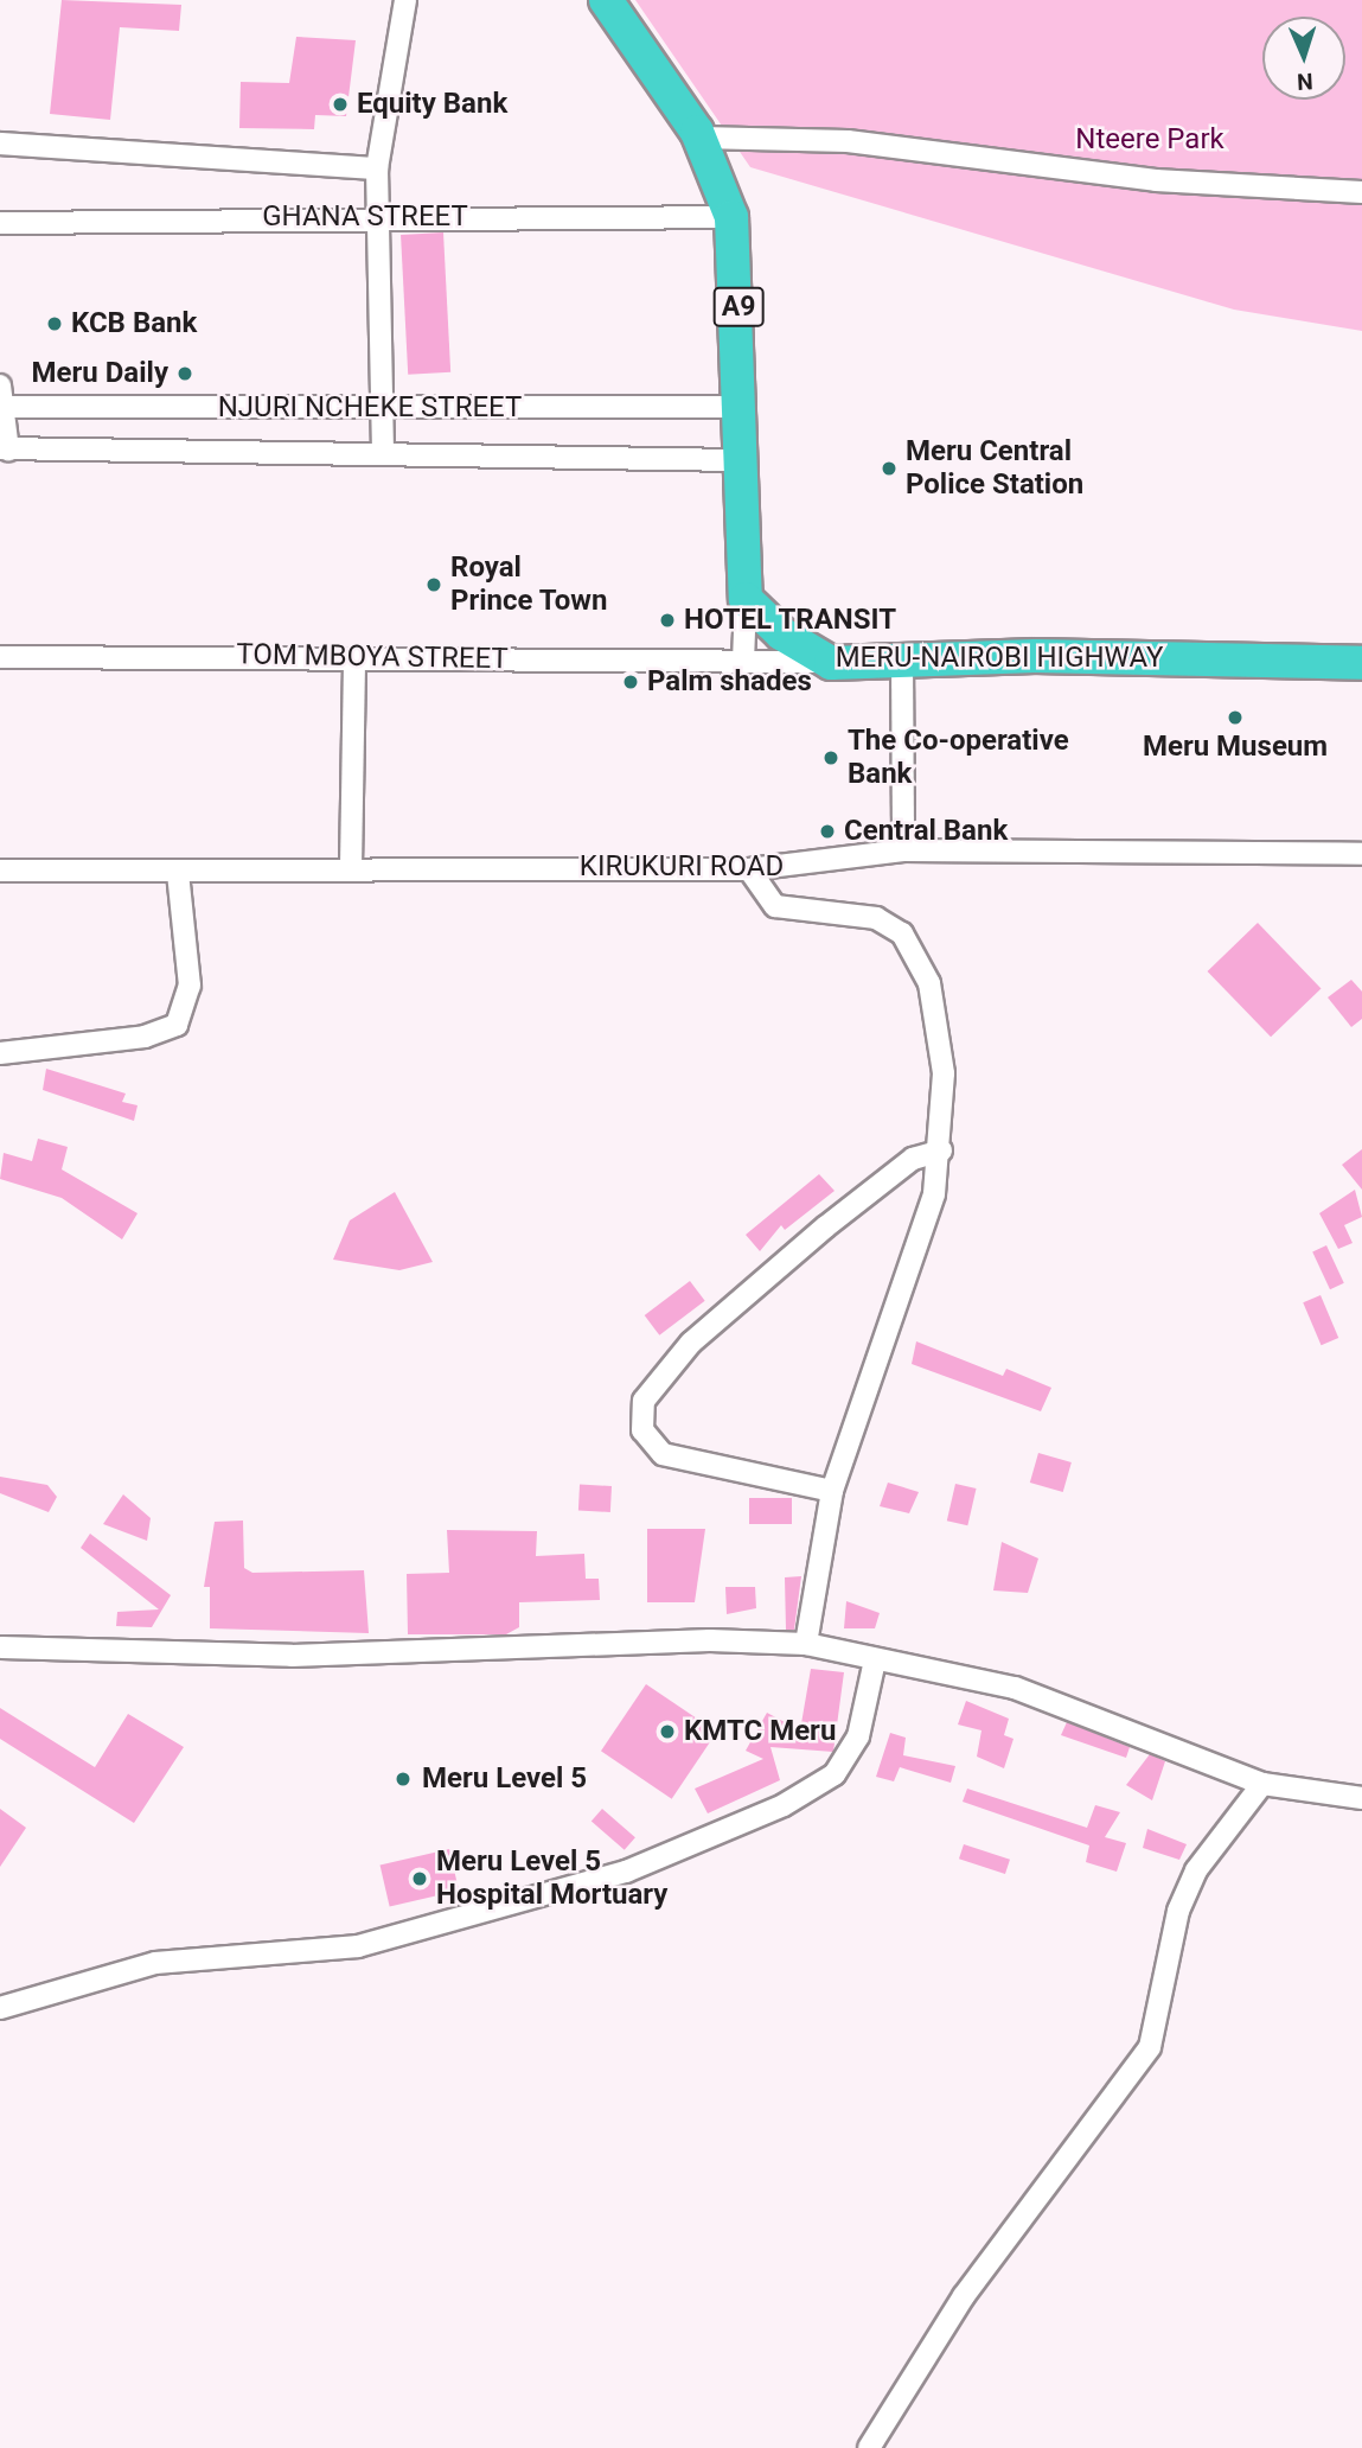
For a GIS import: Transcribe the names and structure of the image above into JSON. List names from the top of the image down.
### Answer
{
  "streets": {
    "highway": ["A9", "MERU-NAIROBI HIGHWAY"],
    "street": [
      "GHANA STREET",
      "NJURI NCHEKE STREET",
      "TOM MBOYA STREET",
      "KIRUKURI ROAD"
    ]
  },
  "crossings": [
    ["GHANA STREET", "A9"],
    ["A9", "NJURI NCHEKE STREET"],
    ["A9", "MERU-NAIROBI HIGHWAY"],
    ["TOM MBOYA STREET", "MERU-NAIROBI HIGHWAY"]
  ],
  "parks": ["Nteere Park"],
  "places": [
    "Equity Bank",
    "KCB Bank",
    "Meru Daily",
    "Meru Central Police Station",
    "Royal Prince Town",
    "HOTEL TRANSIT",
    "Palm shades",
    "Meru Museum",
    "The Co-operative Bank",
    "Central Bank",
    "KMTC Meru",
    "Meru Level 5",
    "Meru Level 5 Hospital Mortuary"
  ],
  "north": "bottom"
}
